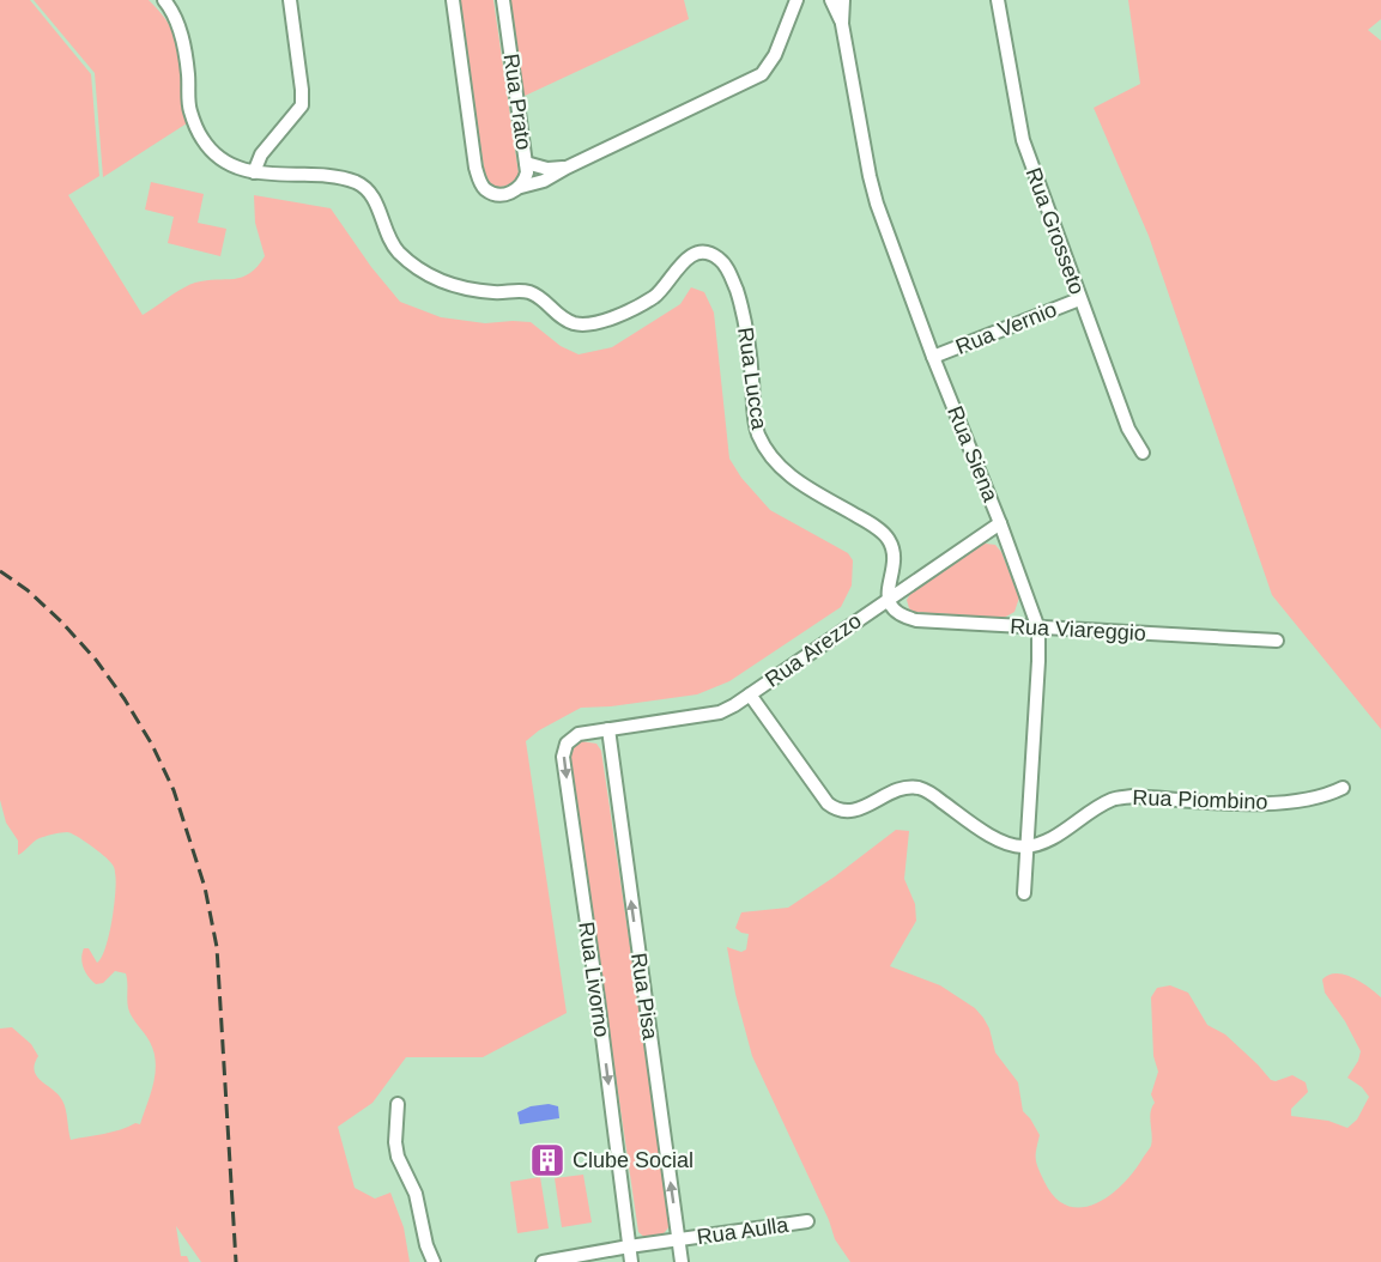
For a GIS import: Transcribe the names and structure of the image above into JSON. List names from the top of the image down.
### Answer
{
  "streets": {
    "street": [
      "Rua Prato",
      "Rua Grosseto",
      "Rua Vernio",
      "Rua Lucca",
      "Rua Siena",
      "Rua Viareggio",
      "Rua Arezzo",
      "Rua Piombino",
      "Rua Livorno",
      "Rua Pisa",
      "Rua Aulla"
    ]
  },
  "crossings": [
    ["Rua Grosseto", "Rua Vernio"],
    ["Rua Vernio", "Rua Siena"],
    ["Rua Lucca", "Rua Viareggio"],
    ["Rua Lucca", "Rua Arezzo"],
    ["Rua Siena", "Rua Viareggio"],
    ["Rua Siena", "Rua Arezzo"],
    ["Rua Siena", "Rua Piombino"],
    ["Rua Viareggio", "Rua Arezzo"],
    ["Rua Arezzo", "Rua Livorno"],
    ["Rua Arezzo", "Rua Pisa"],
    ["Rua Livorno", "Rua Pisa"],
    ["Rua Livorno", "Rua Aulla"],
    ["Rua Pisa", "Rua Aulla"]
  ],
  "one_way": ["Rua Livorno", "Rua Pisa"],
  "places": {
    "building": ["Clube Social"]
  }
}
